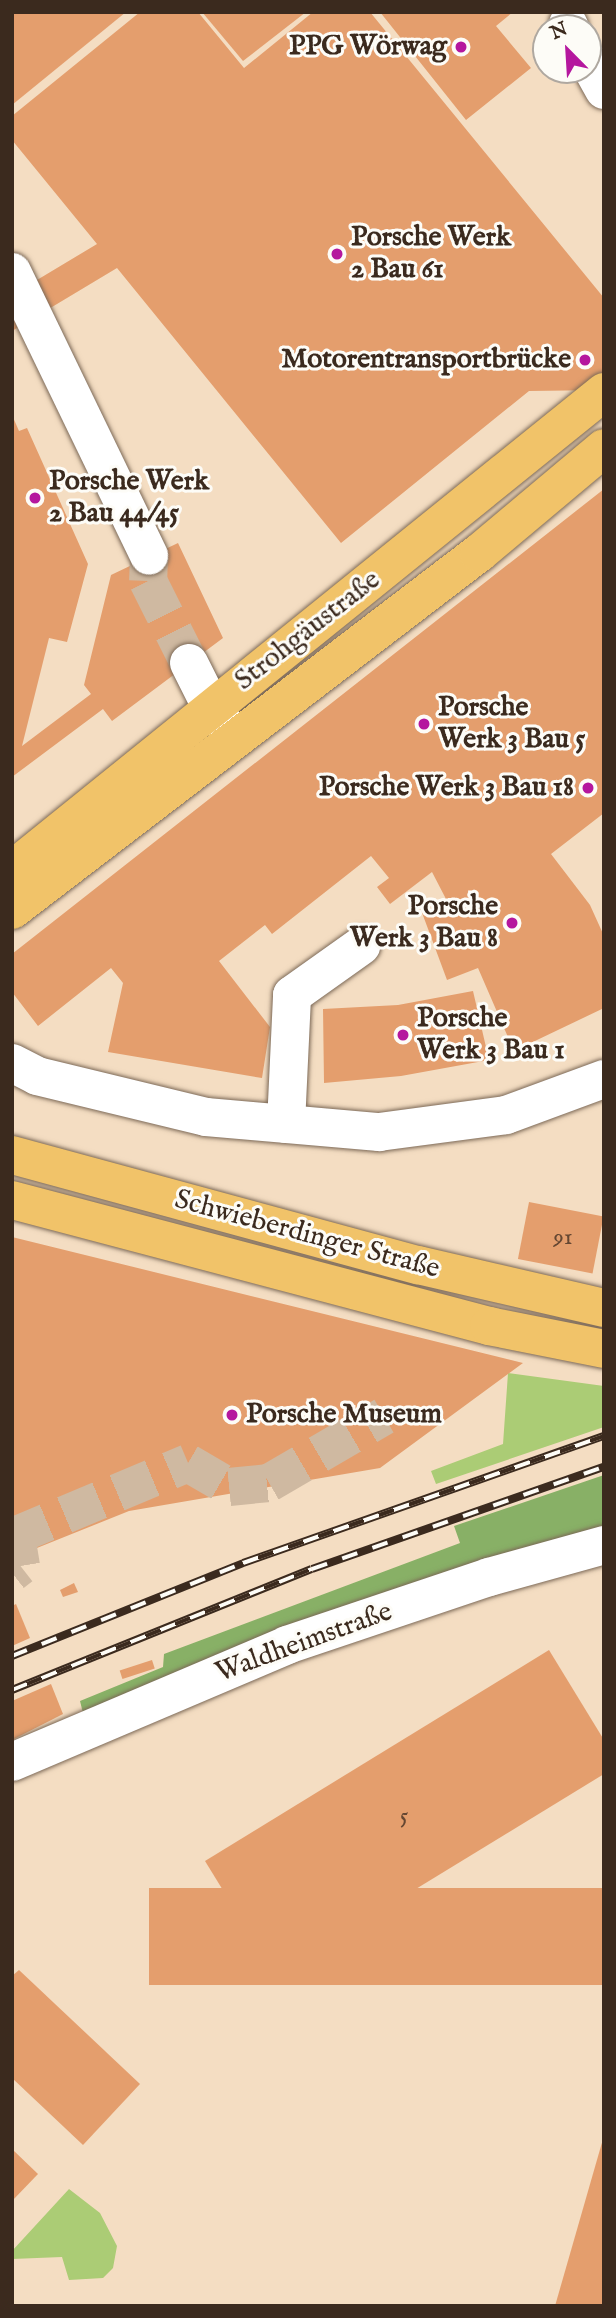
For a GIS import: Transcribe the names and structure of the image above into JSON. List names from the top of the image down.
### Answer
{
  "streets": {
    "main road": ["Strohgäustraße", "Schwieberdinger Straße"],
    "street": ["Waldheimstraße"]
  },
  "places": [
    "PPG Wörwag",
    "Porsche Werk 2 Bau 61",
    "Motorentransportbrücke",
    "Porsche Werk 2 Bau 44/45",
    "Porsche Werk 3 Bau 5",
    "Porsche Werk 3 Bau 18",
    "Porsche Werk 3 Bau 8",
    "Porsche Werk 3 Bau 1",
    "Porsche Museum"
  ],
  "house_numbers": ["91", "5"],
  "north": "top left"
}
